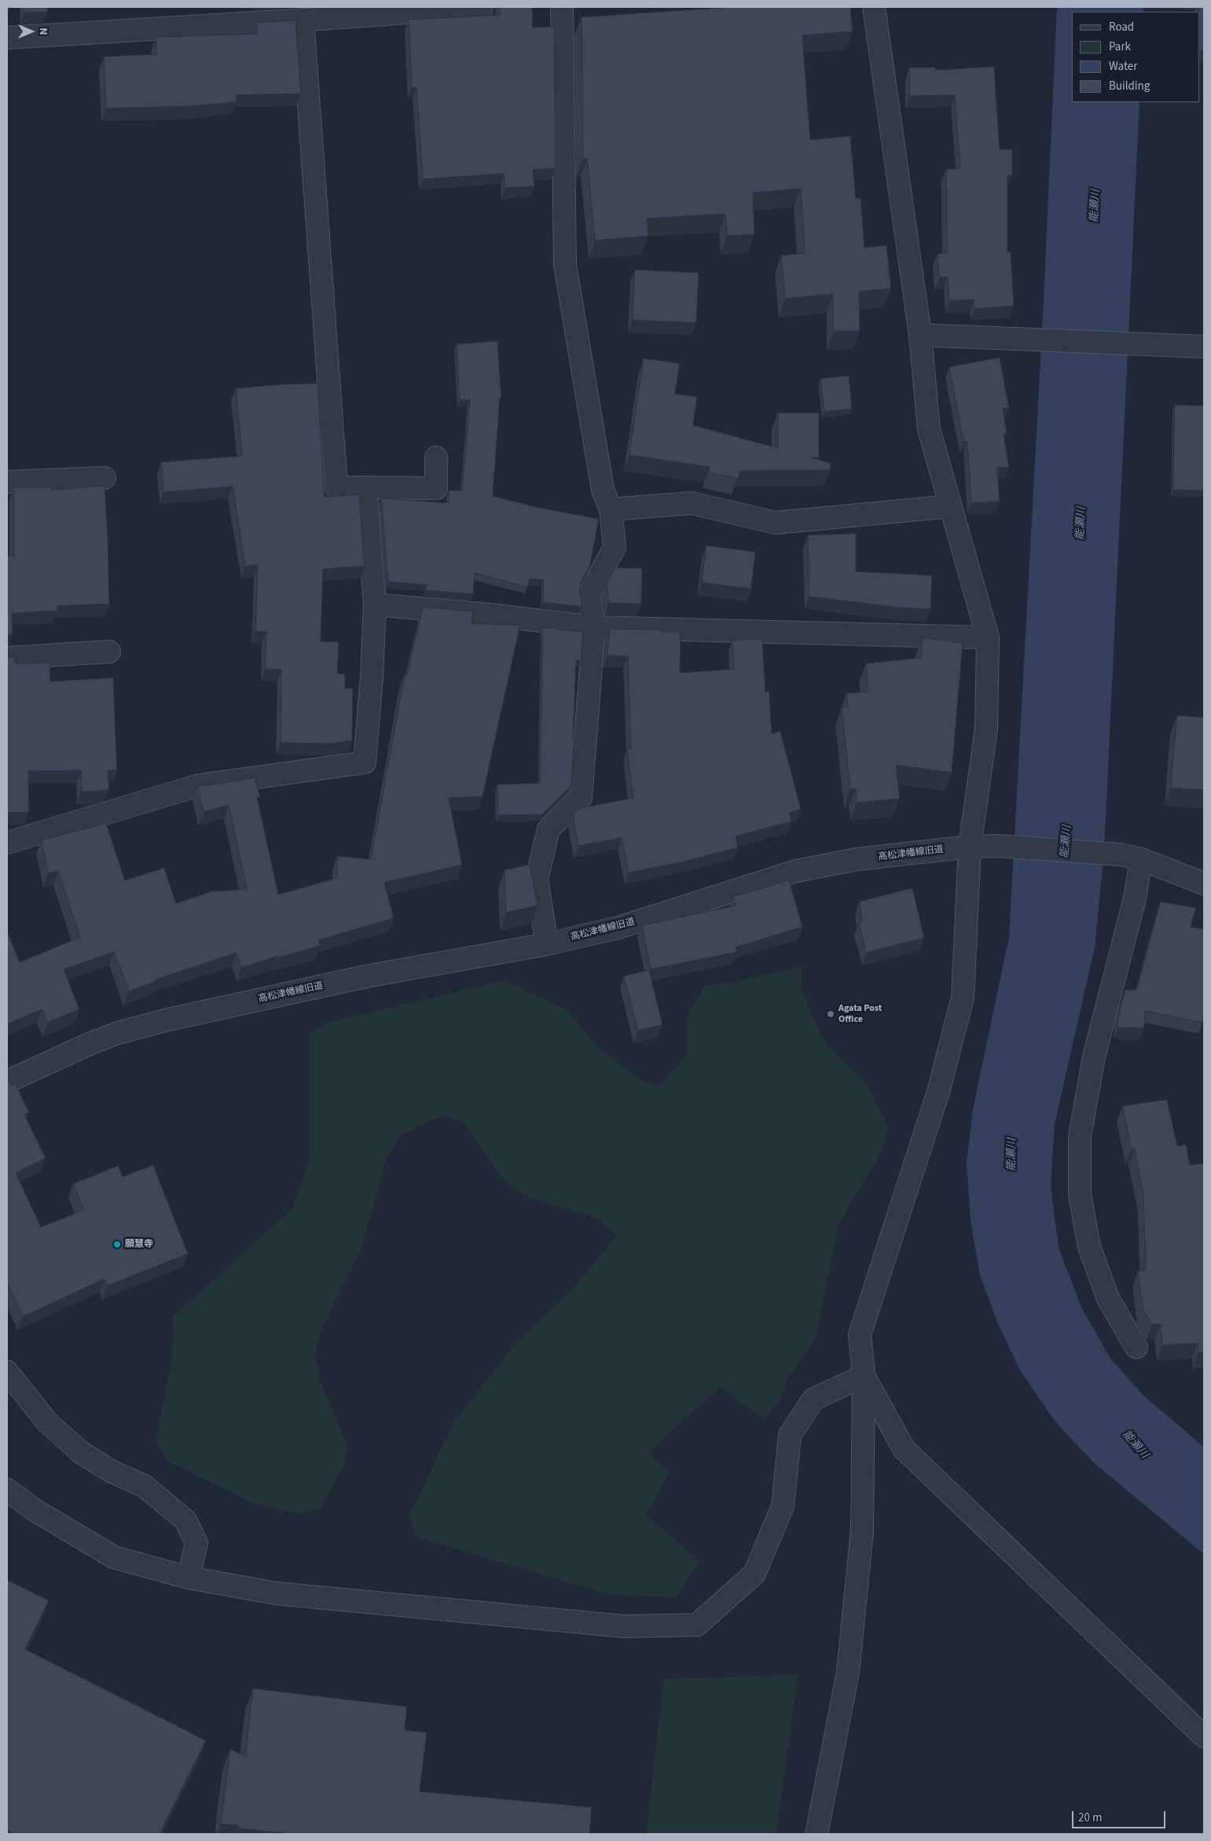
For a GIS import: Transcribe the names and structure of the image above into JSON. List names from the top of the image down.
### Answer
{
  "streets": {
    "street": ["高松津幡線旧道"]
  },
  "water": ["能瀬川"],
  "places": ["Agata Post Office", "願慧寺"],
  "legend": [
    "Road",
    "Park",
    "Water",
    "Building"
  ],
  "scale_bar": "20 m",
  "north": "right"
}
